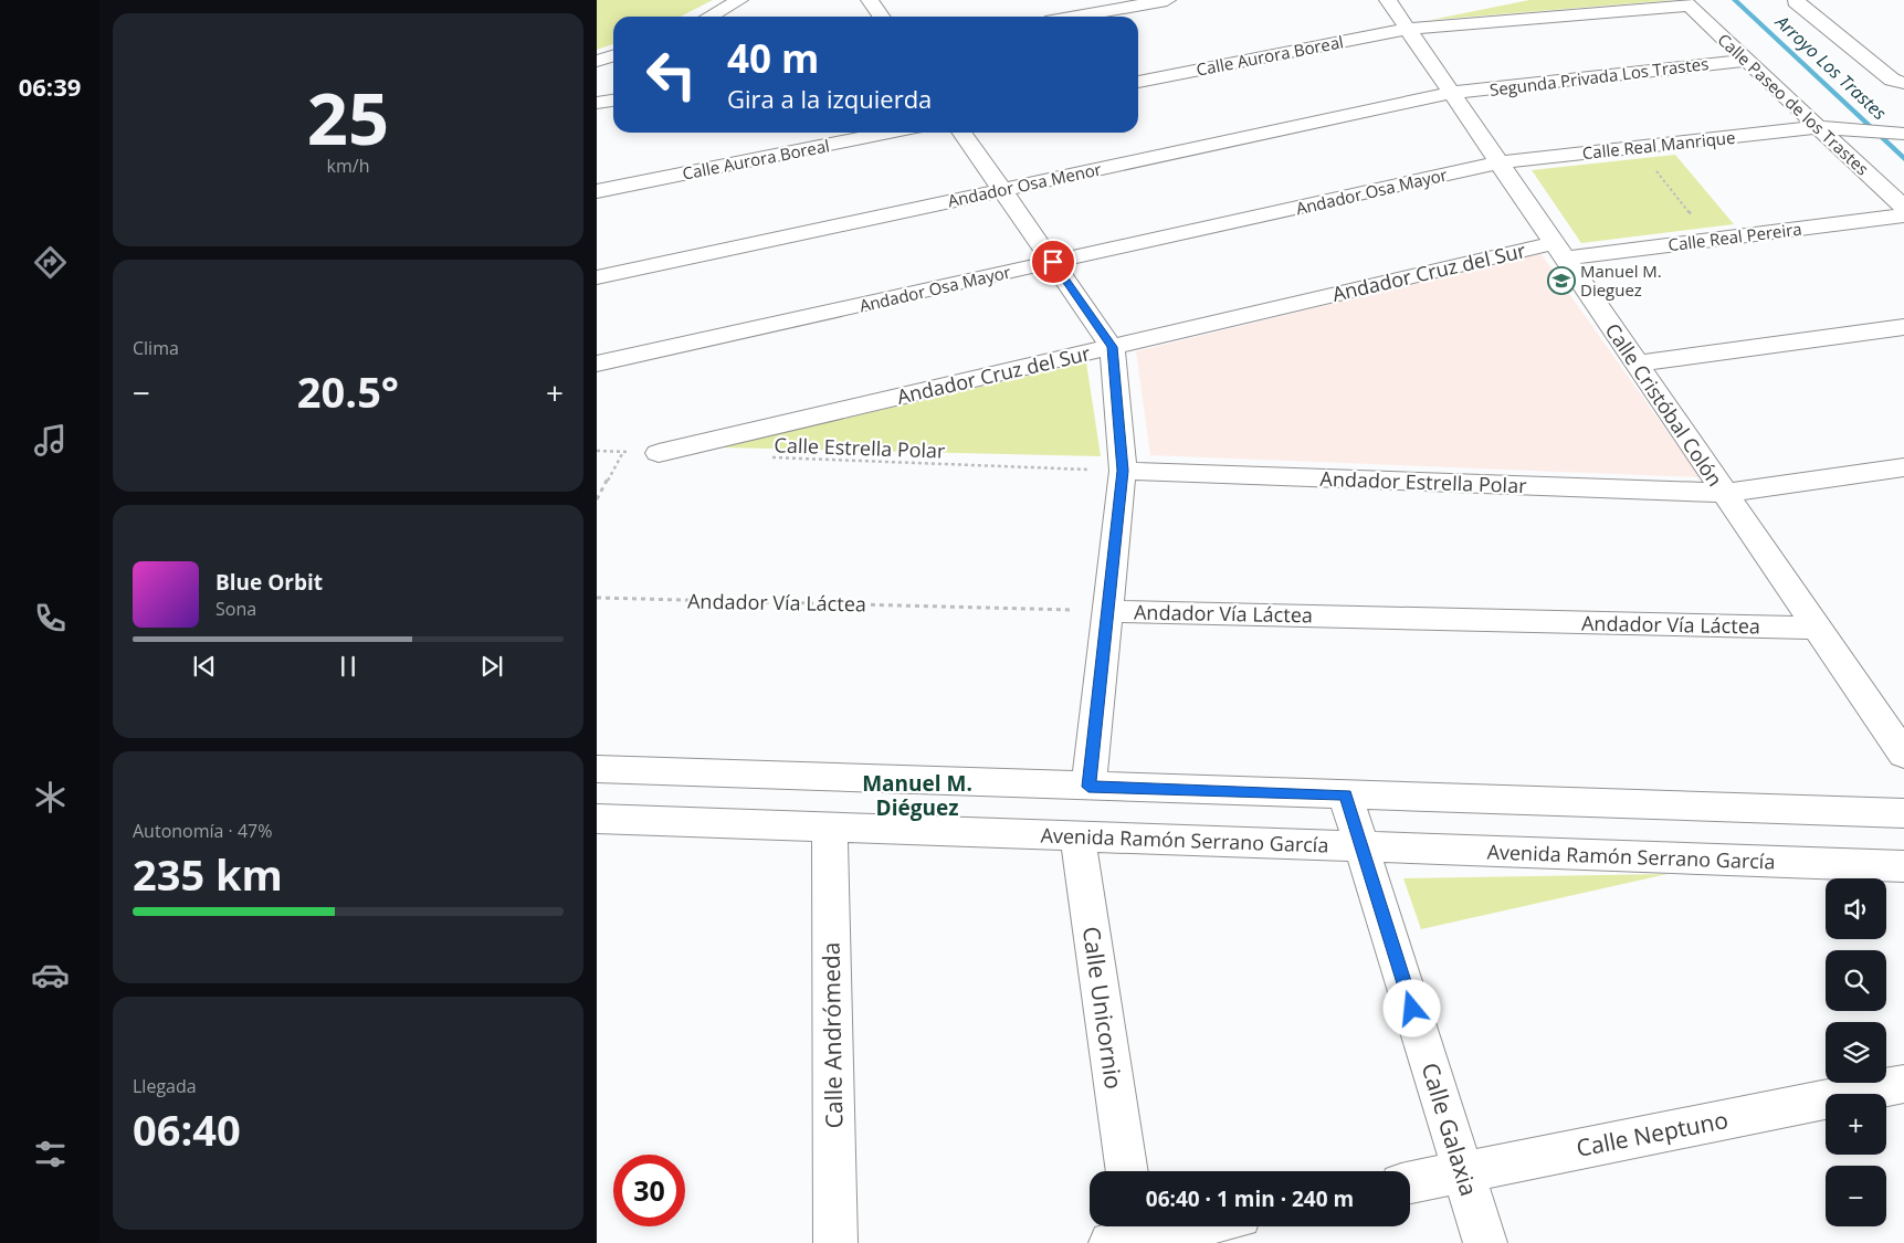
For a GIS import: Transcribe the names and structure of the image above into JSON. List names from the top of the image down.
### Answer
{
  "streets": {
    "street": [
      "Calle Aurora Boreal",
      "Segunda Privada Los Trastes",
      "Calle Paseo de los Trastes",
      "Calle Real Manrique",
      "Andador Osa Menor",
      "Andador Osa Mayor",
      "Calle Real Pereira",
      "Andador Cruz del Sur",
      "Calle Cristóbal Colón",
      "Andador Estrella Polar",
      "Andador Vía Láctea",
      "Avenida Ramón Serrano García",
      "Calle Unicornio",
      "Calle Andrómeda",
      "Calle Galaxia",
      "Calle Neptuno"
    ],
    "path": ["Calle Estrella Polar"]
  },
  "crossings": [
    ["Calle Aurora Boreal", "Calle Cristóbal Colón"],
    ["Segunda Privada Los Trastes", "Calle Paseo de los Trastes"],
    ["Segunda Privada Los Trastes", "Andador Osa Menor"],
    ["Segunda Privada Los Trastes", "Calle Cristóbal Colón"],
    ["Calle Paseo de los Trastes", "Calle Real Manrique"],
    ["Calle Real Manrique", "Andador Osa Mayor"],
    ["Calle Real Manrique", "Calle Cristóbal Colón"],
    ["Andador Osa Menor", "Calle Cristóbal Colón"],
    ["Andador Osa Mayor", "Calle Cristóbal Colón"],
    ["Calle Real Pereira", "Andador Cruz del Sur"],
    ["Calle Real Pereira", "Calle Cristóbal Colón"],
    ["Andador Cruz del Sur", "Calle Cristóbal Colón"],
    ["Calle Cristóbal Colón", "Andador Estrella Polar"],
    ["Calle Cristóbal Colón", "Andador Vía Láctea"],
    ["Calle Estrella Polar", "Andador Estrella Polar"],
    ["Avenida Ramón Serrano García", "Calle Unicornio"],
    ["Avenida Ramón Serrano García", "Calle Andrómeda"],
    ["Avenida Ramón Serrano García", "Calle Galaxia"],
    ["Calle Galaxia", "Calle Neptuno"]
  ],
  "districts": ["Manuel M. Diéguez"],
  "water": ["Arroyo Los Trastes"],
  "places": {
    "school or university": ["Manuel M. Dieguez"]
  },
  "page": {
    "tabs": "06:39",
    "tile": [
      ["25", "km/h"],
      "Clima",
      ["Autonomía · 47%", "235 km"],
      ["Llegada", "06:40"]
    ],
    "turn": ["40 m", "Gira a la izquierda"],
    "heat": ["−", "20.5°", "+"],
    "song": ["Blue Orbit", "Sona"],
    "map_buttons": ["+", "−"],
    "limit": "30",
    "trip": "06:40 · 1 min · 240 m"
  }
}
